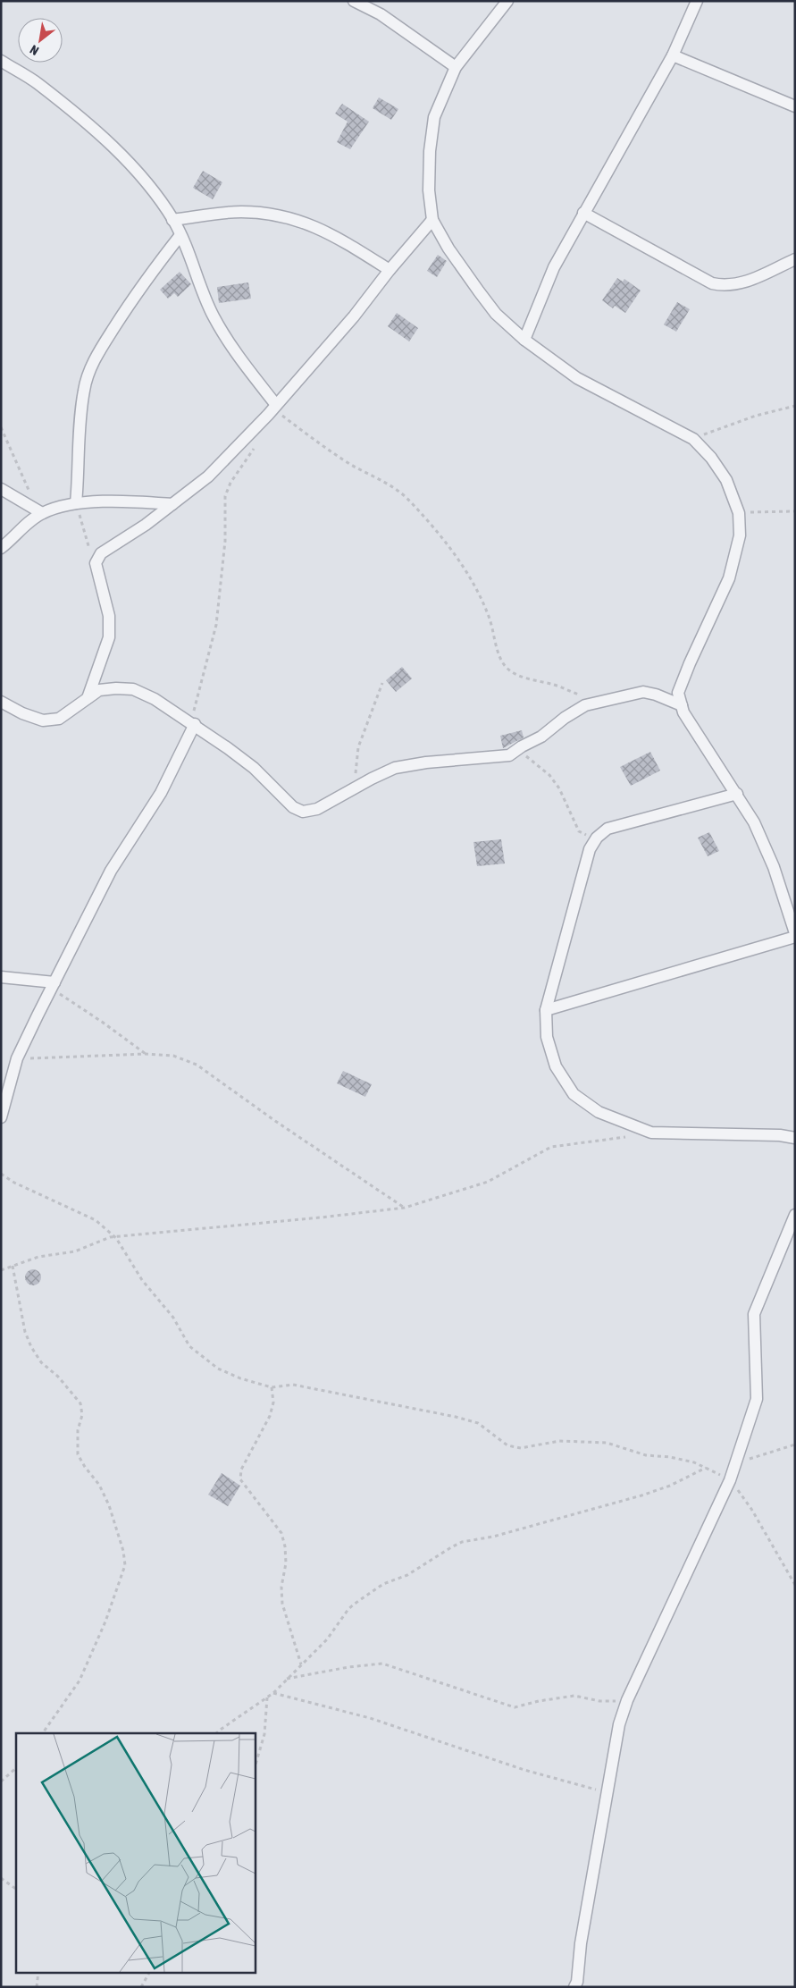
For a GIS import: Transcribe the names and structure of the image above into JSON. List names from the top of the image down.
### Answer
{
  "north": "bottom left"
}
